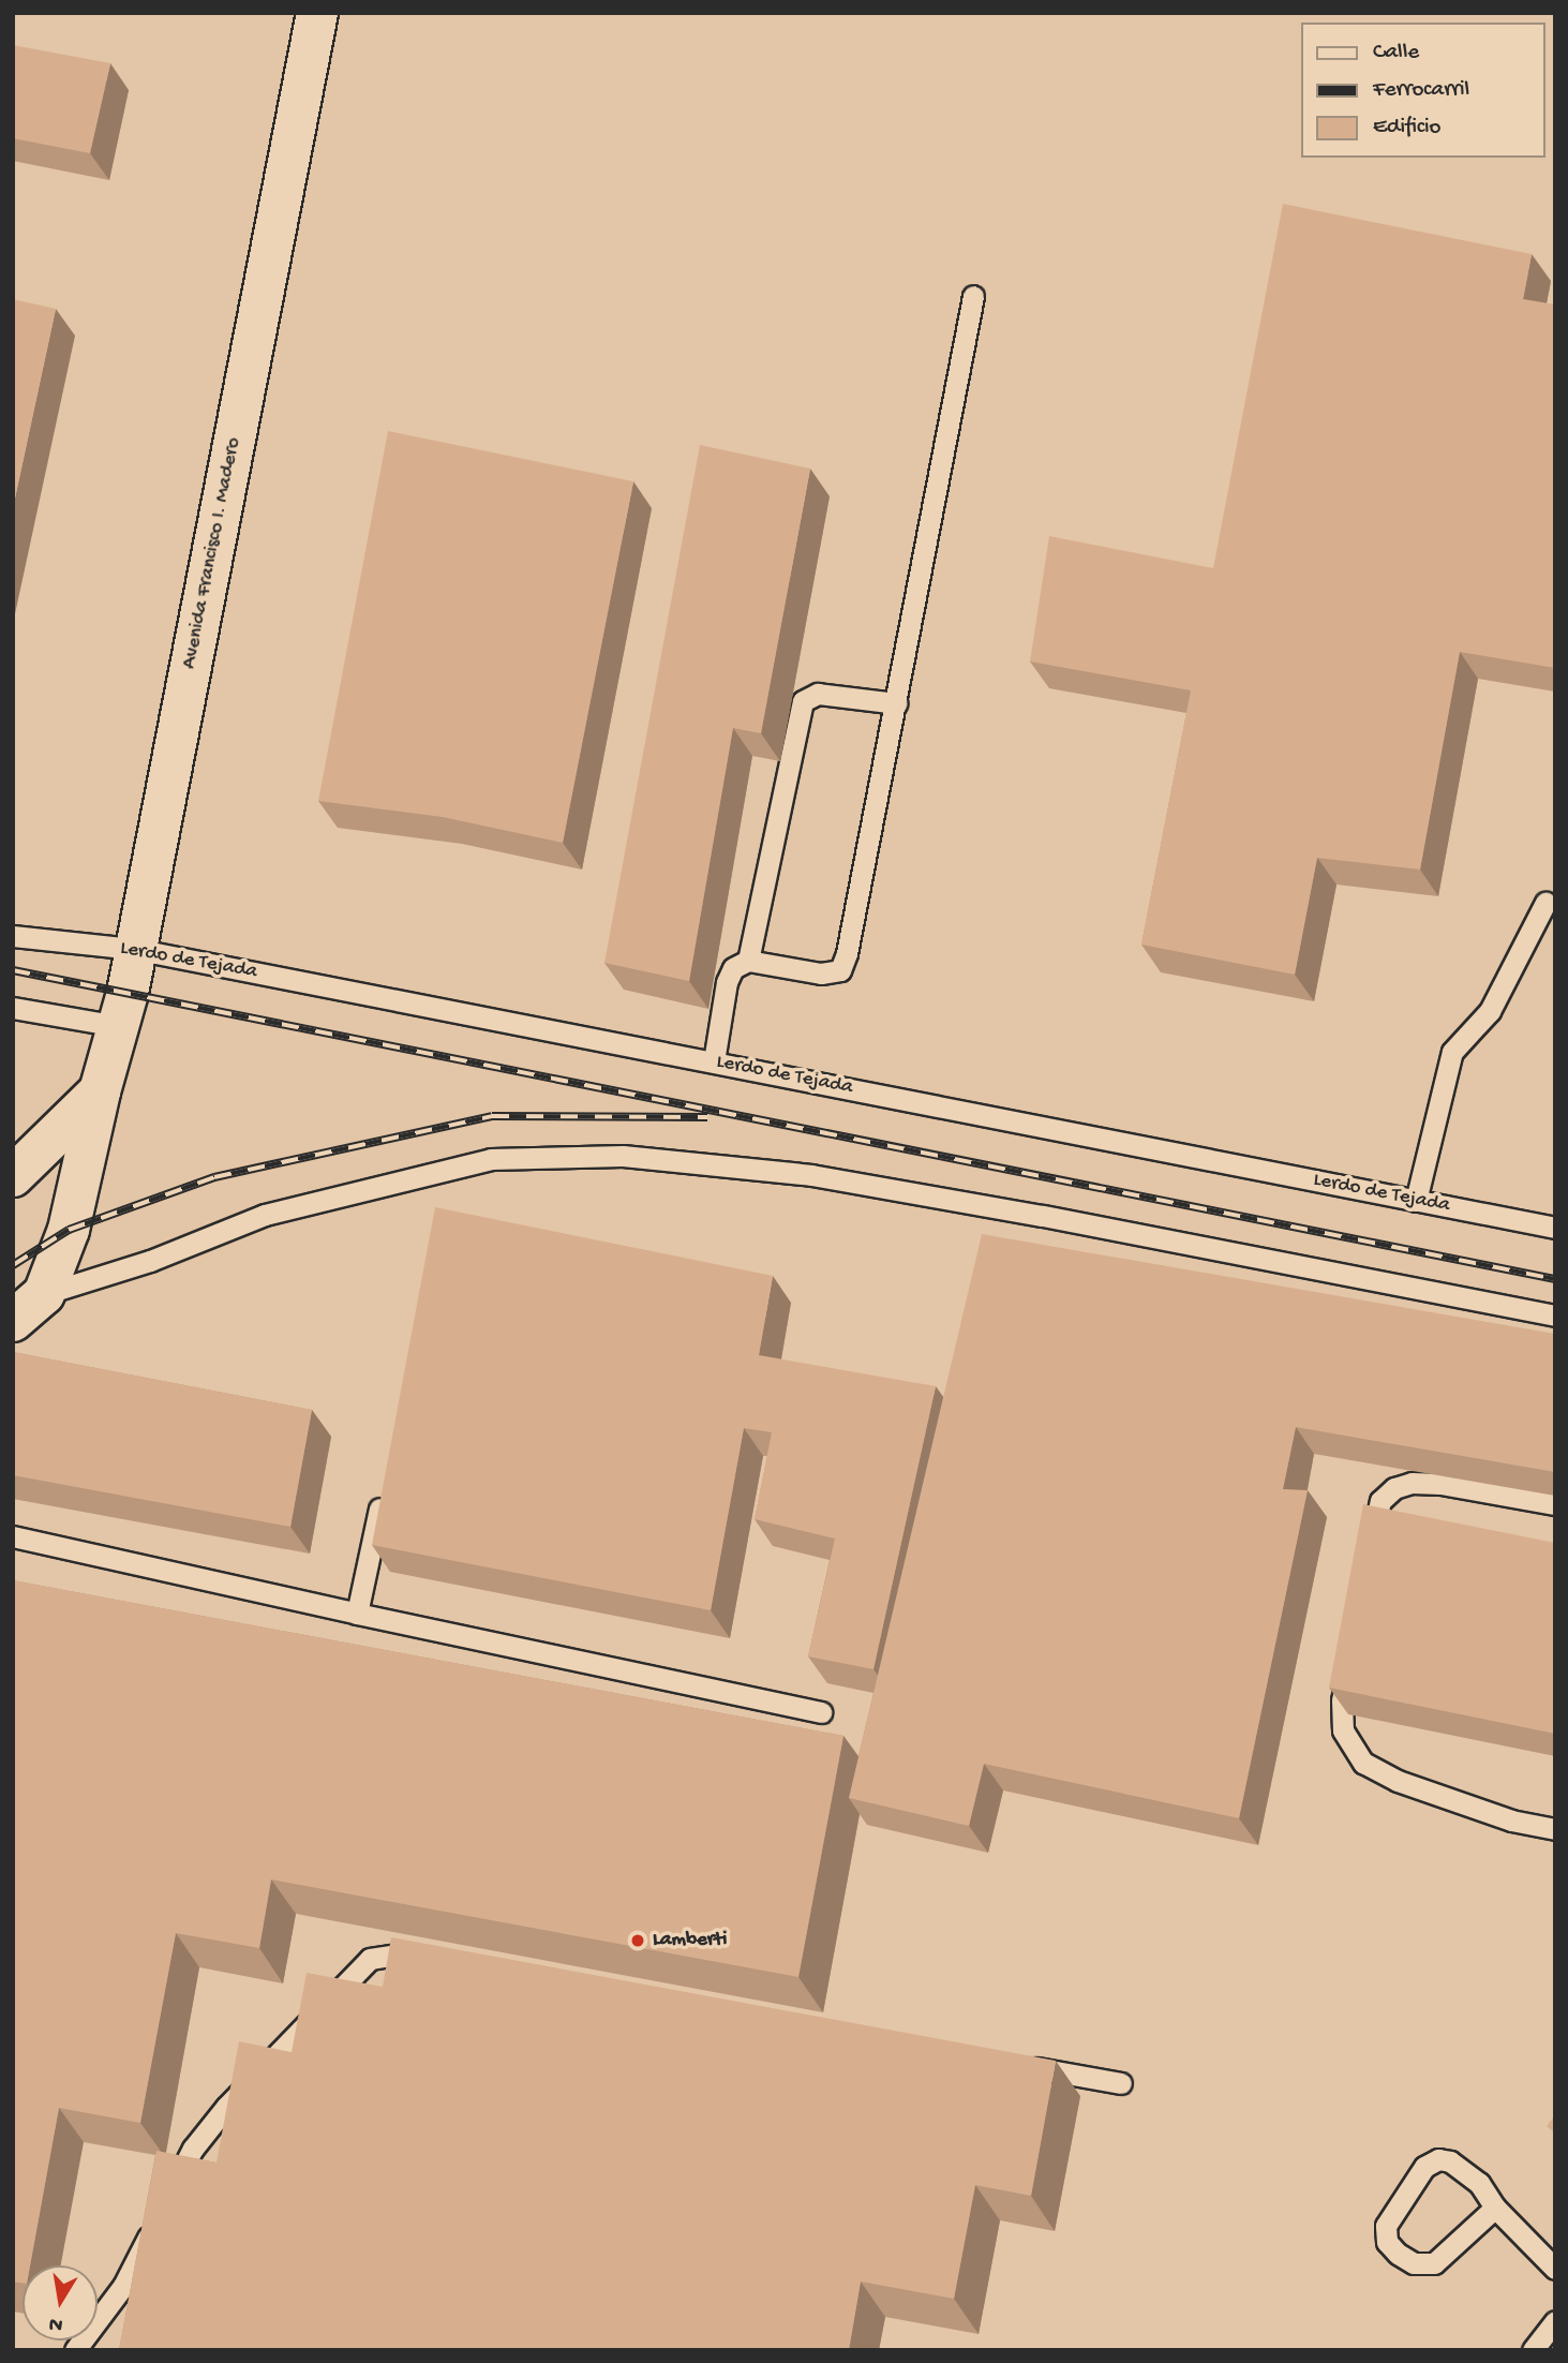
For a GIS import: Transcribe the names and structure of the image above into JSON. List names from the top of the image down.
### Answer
{
  "streets": {
    "street": ["Avenida Francisco I. Madero"],
    "lane": ["Lerdo de Tejada"]
  },
  "crossings": [
    ["Avenida Francisco I. Madero", "Lerdo de Tejada"]
  ],
  "places": ["Lamberti"],
  "legend": ["Calle", "Ferrocarril", "Edificio"],
  "north": "bottom"
}
